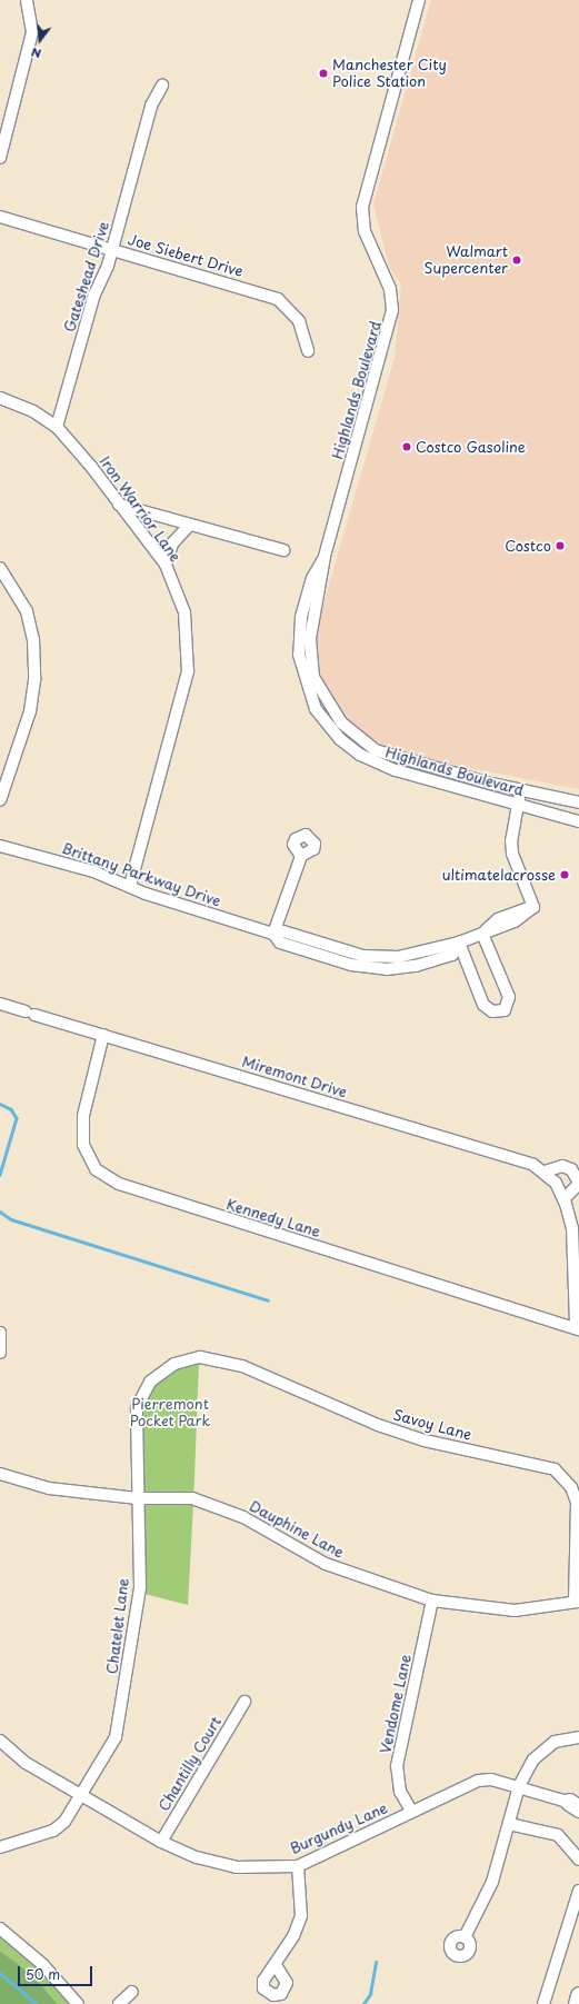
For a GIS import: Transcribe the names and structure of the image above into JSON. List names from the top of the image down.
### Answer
{
  "streets": {
    "street": [
      "Joe Siebert Drive",
      "Gateshead Drive",
      "Highlands Boulevard",
      "Iron Warrior Lane",
      "Brittany Parkway Drive",
      "Miremont Drive",
      "Kennedy Lane",
      "Savoy Lane",
      "Dauphine Lane",
      "Chatelet Lane",
      "Vendome Lane",
      "Chantilly Court",
      "Burgundy Lane"
    ]
  },
  "crossings": [
    ["Joe Siebert Drive", "Gateshead Drive"],
    ["Gateshead Drive", "Iron Warrior Lane"],
    ["Iron Warrior Lane", "Brittany Parkway Drive"],
    ["Miremont Drive", "Kennedy Lane"],
    ["Savoy Lane", "Dauphine Lane"],
    ["Savoy Lane", "Chatelet Lane"],
    ["Dauphine Lane", "Chatelet Lane"],
    ["Dauphine Lane", "Vendome Lane"],
    ["Chatelet Lane", "Burgundy Lane"],
    ["Vendome Lane", "Burgundy Lane"],
    ["Chantilly Court", "Burgundy Lane"]
  ],
  "parks": ["Pierremont Pocket Park"],
  "places": [
    "Manchester City Police Station",
    "Walmart Supercenter",
    "Costco Gasoline",
    "Costco",
    "ultimatelacrosse"
  ],
  "scale_bar": "50 m",
  "north": "bottom"
}
